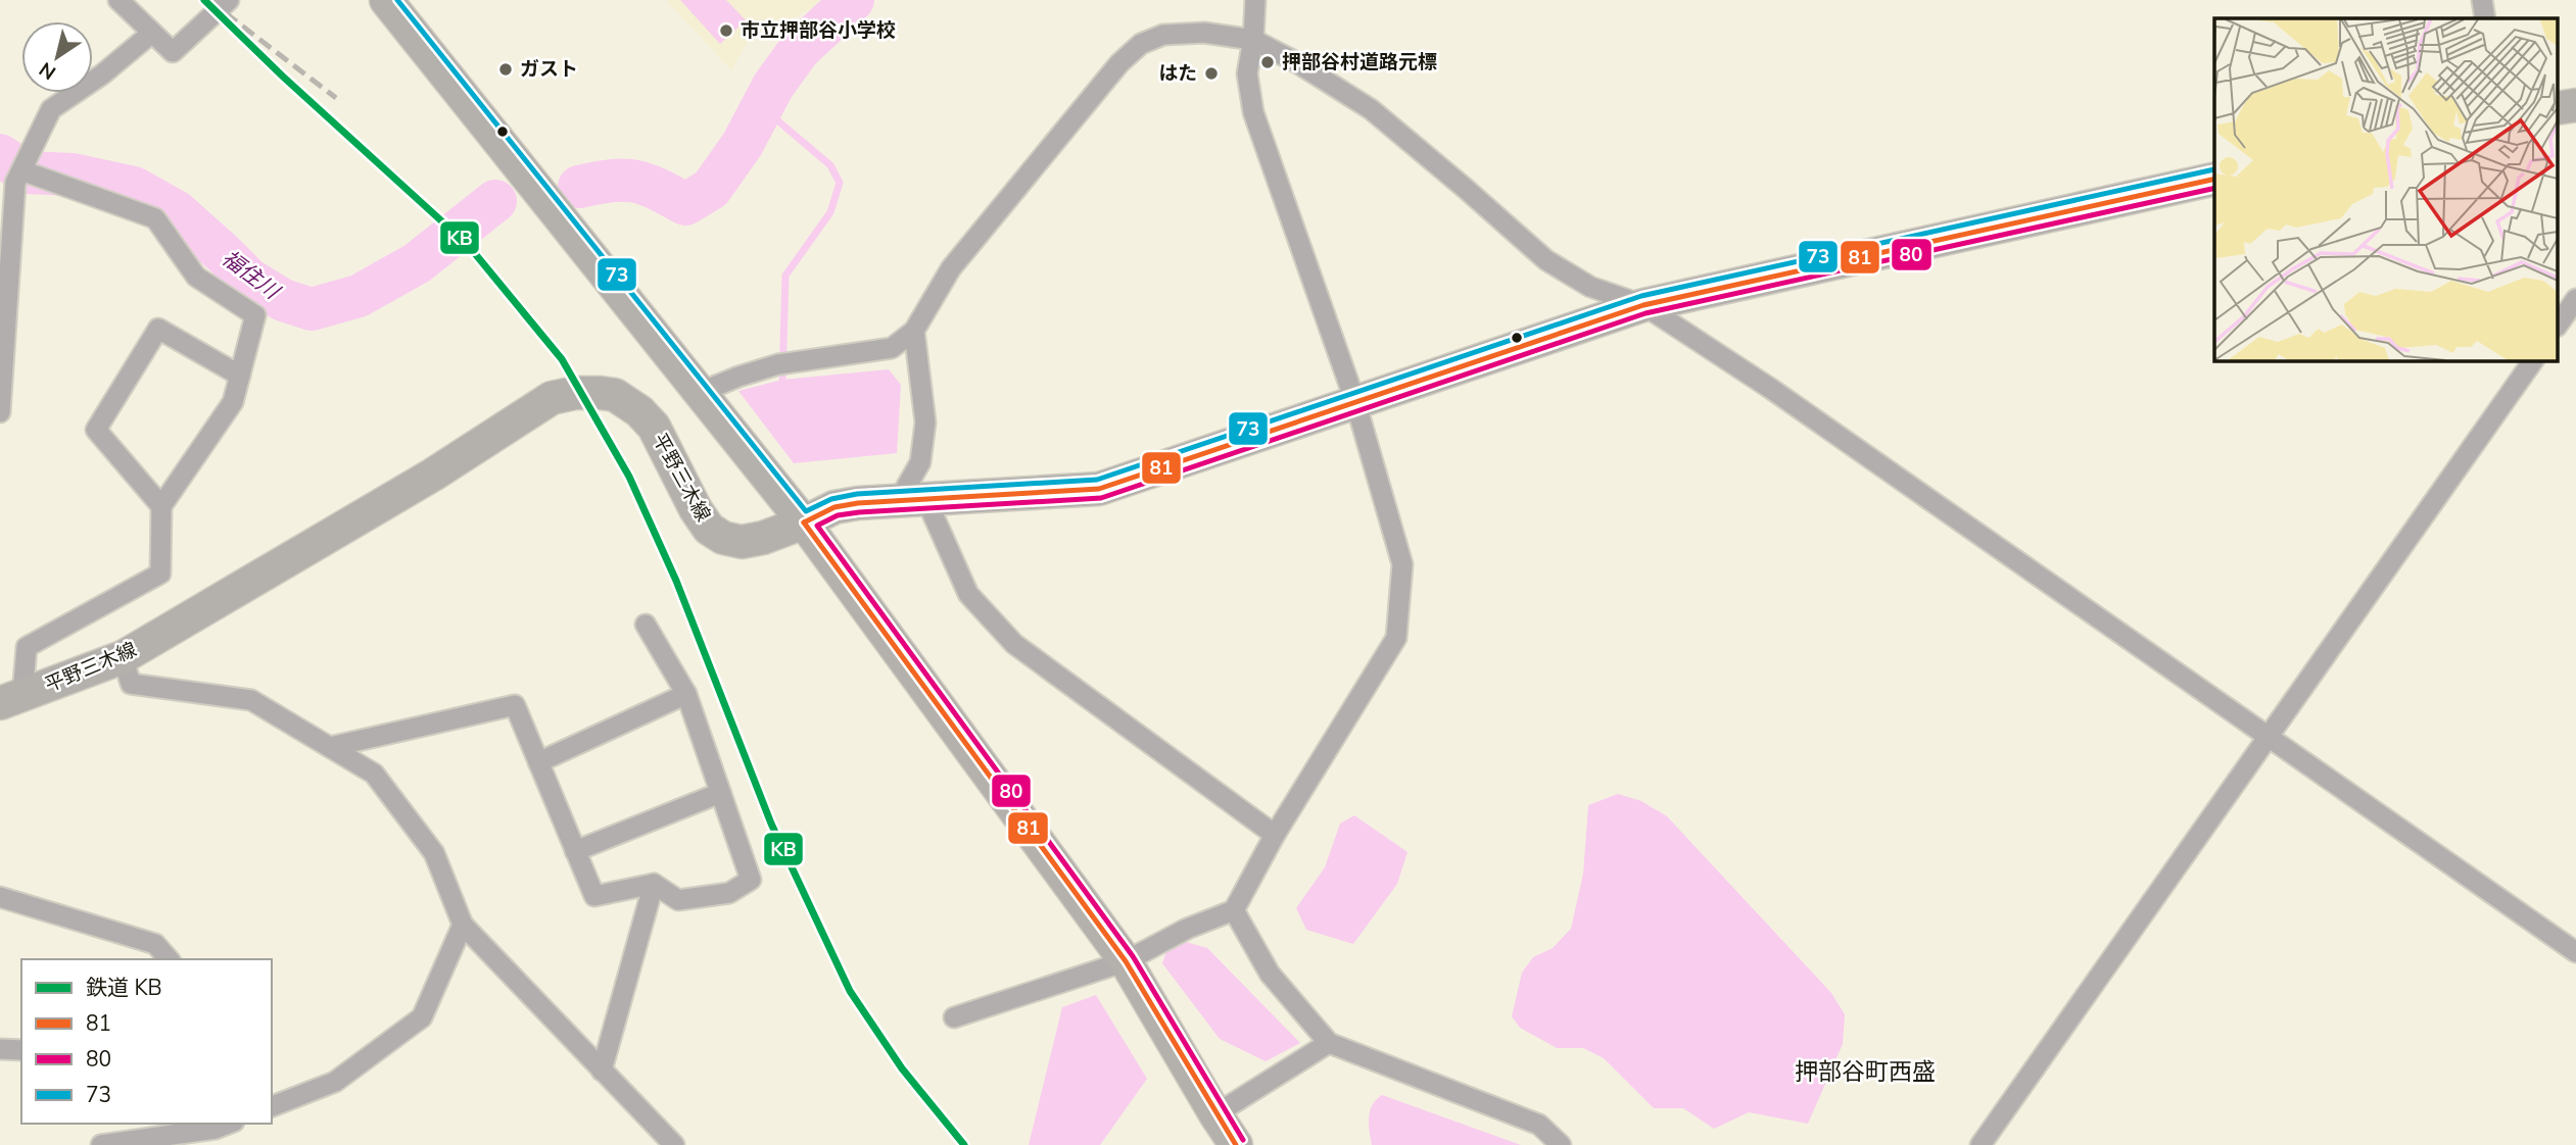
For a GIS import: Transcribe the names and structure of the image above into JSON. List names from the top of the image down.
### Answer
{
  "streets": {
    "main road": ["平野三木線"]
  },
  "districts": ["押部谷町西盛"],
  "water": ["福住川"],
  "places": [
    "市立押部谷小学校",
    "押部谷村道路元標",
    "ガスト",
    "はた"
  ],
  "lines": [
    "rail line KB",
    "transit line 73",
    "transit line 81",
    "transit line 80"
  ],
  "legend": [
    "鉄道 KB",
    "81",
    "80",
    "73"
  ],
  "north": "bottom left"
}
